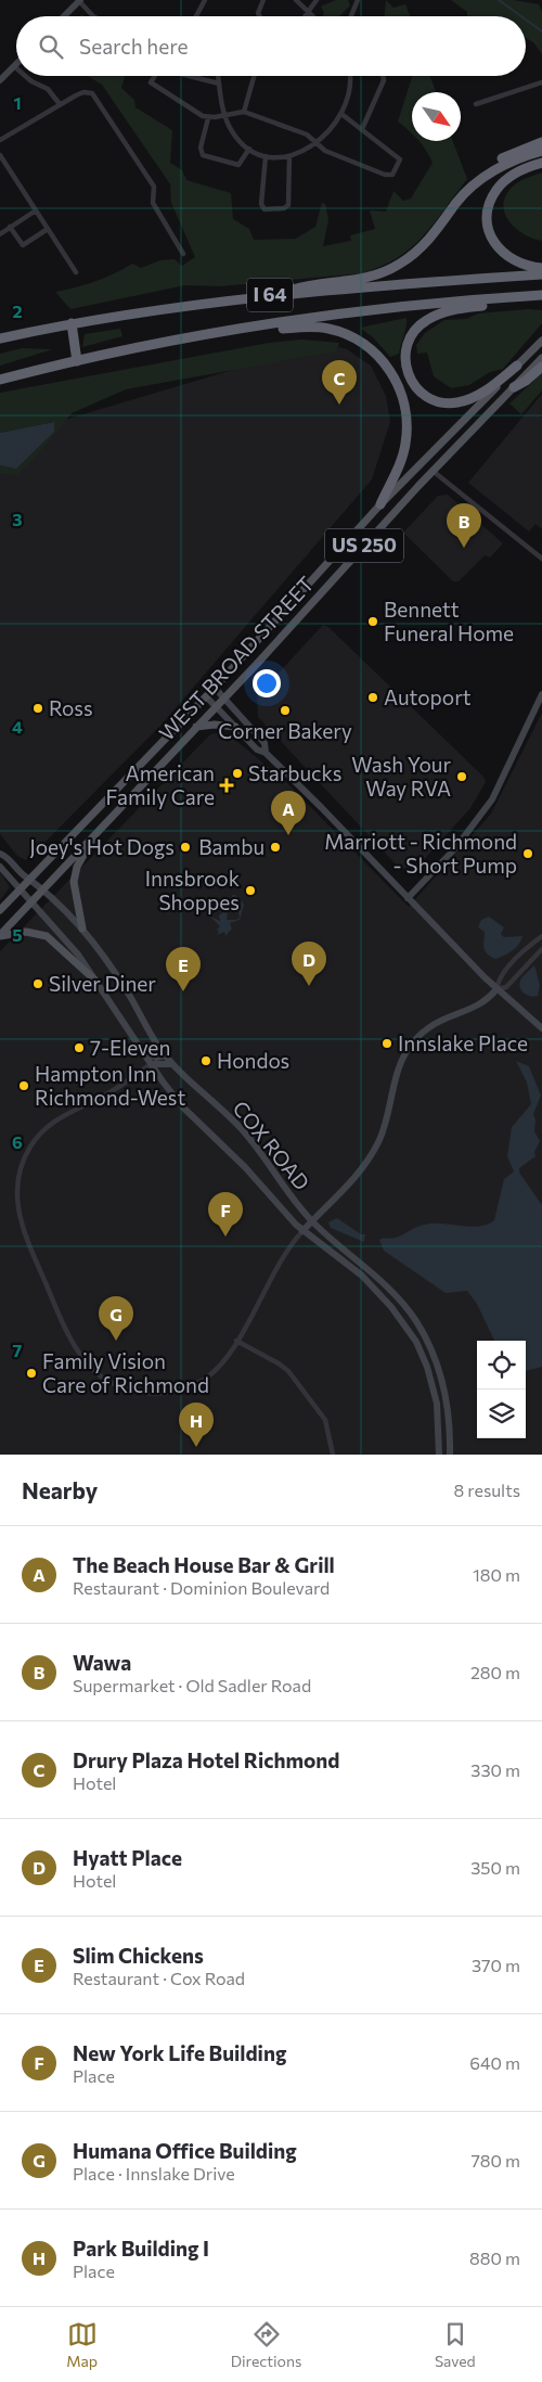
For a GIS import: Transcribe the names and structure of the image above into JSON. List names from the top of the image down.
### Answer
{
  "streets": {
    "highway": ["I 64"],
    "main road": ["US 250", "WEST BROAD STREET", "COX ROAD"]
  },
  "crossings": [
    ["WEST BROAD STREET", "COX ROAD"]
  ],
  "places": {
    "other": [
      "Bennett Funeral Home",
      "Autoport",
      "Ross",
      "Corner Bakery",
      "Starbucks",
      "Wash Your Way RVA",
      "Joey's Hot Dogs",
      "Bambu",
      "Marriott - Richmond - Short Pump",
      "Innsbrook Shoppes",
      "Silver Diner",
      "Innslake Place",
      "7-Eleven",
      "Hondos",
      "Hampton Inn Richmond-West",
      "Family Vision Care of Richmond"
    ],
    "health": ["American Family Care"]
  },
  "north": "bottom right",
  "page": {
    "search": "Search here",
    "pins": [
      "C",
      "B",
      "A",
      "D",
      "E",
      "F",
      "G",
      "H"
    ],
    "heading": ["Nearby", "8 results"],
    "list": [
      {
        "mark": "A",
        "name": "The Beach House Bar & Grill",
        "note": "Restaurant · Dominion Boulevard",
        "value": "180 m"
      },
      {
        "mark": "B",
        "name": "Wawa",
        "note": "Supermarket · Old Sadler Road",
        "value": "280 m"
      },
      {
        "mark": "C",
        "name": "Drury Plaza Hotel Richmond",
        "note": "Hotel",
        "value": "330 m"
      },
      {
        "mark": "D",
        "name": "Hyatt Place",
        "note": "Hotel",
        "value": "350 m"
      },
      {
        "mark": "E",
        "name": "Slim Chickens",
        "note": "Restaurant · Cox Road",
        "value": "370 m"
      },
      {
        "mark": "F",
        "name": "New York Life Building",
        "note": "Place",
        "value": "640 m"
      },
      {
        "mark": "G",
        "name": "Humana Office Building",
        "note": "Place · Innslake Drive",
        "value": "780 m"
      },
      {
        "mark": "H",
        "name": "Park Building I",
        "note": "Place",
        "value": "880 m"
      }
    ],
    "nav": ["Map", "Directions", "Saved"]
  },
  "grid": {
    "rows": [
      "1",
      "2",
      "3",
      "4",
      "5",
      "6",
      "7"
    ]
  }
}
